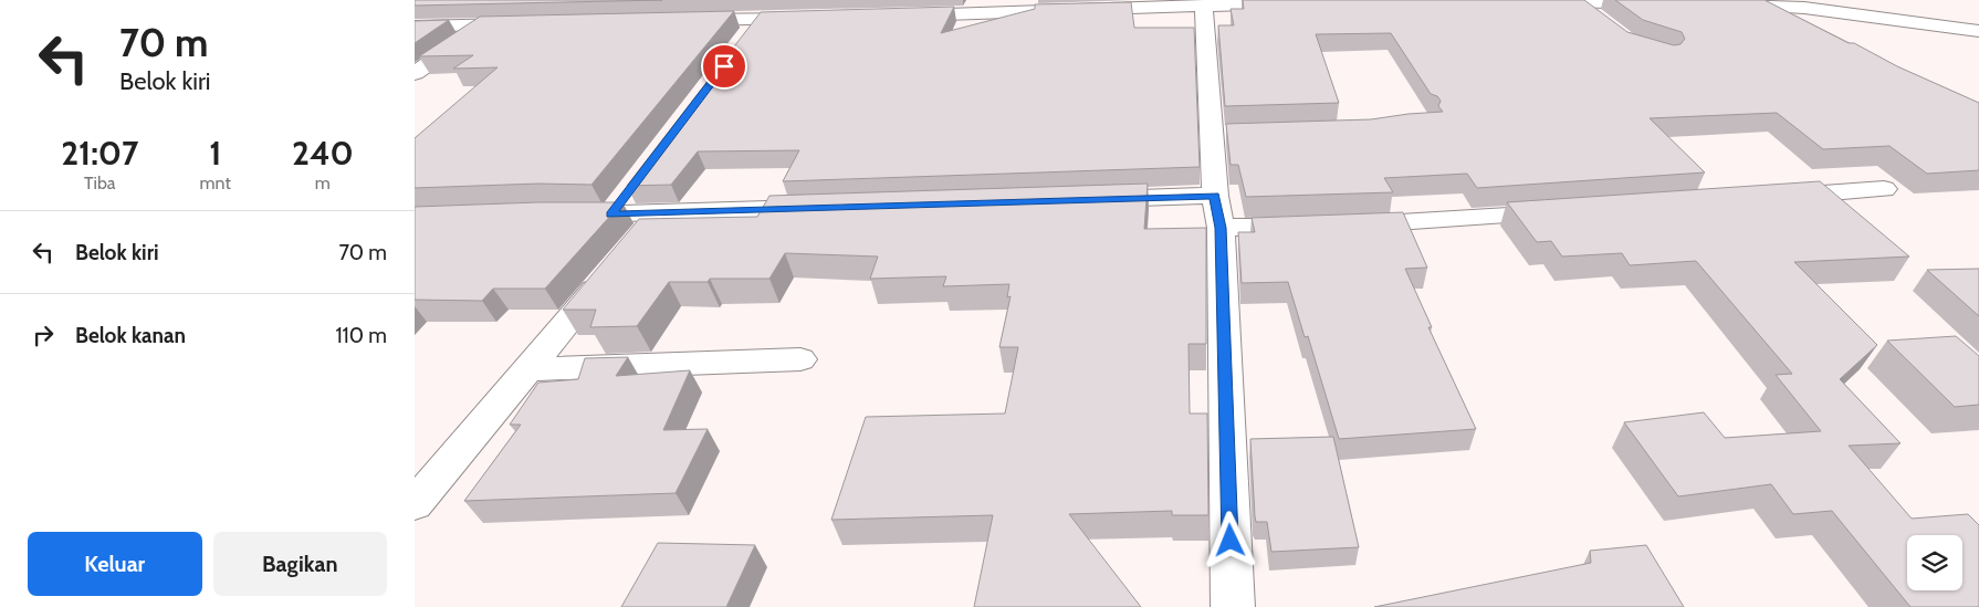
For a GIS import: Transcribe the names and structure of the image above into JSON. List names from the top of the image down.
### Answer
{
  "page": {
    "turn": ["70 m", "Belok kiri"],
    "eta": [
      "21:07",
      "Tiba",
      "1",
      "mnt",
      "240",
      "m"
    ],
    "list": [
      {
        "name": "Belok kiri",
        "value": "70 m"
      },
      {
        "name": "Belok kanan",
        "value": "110 m"
      }
    ],
    "buttons": ["Keluar", "Bagikan"]
  }
}
